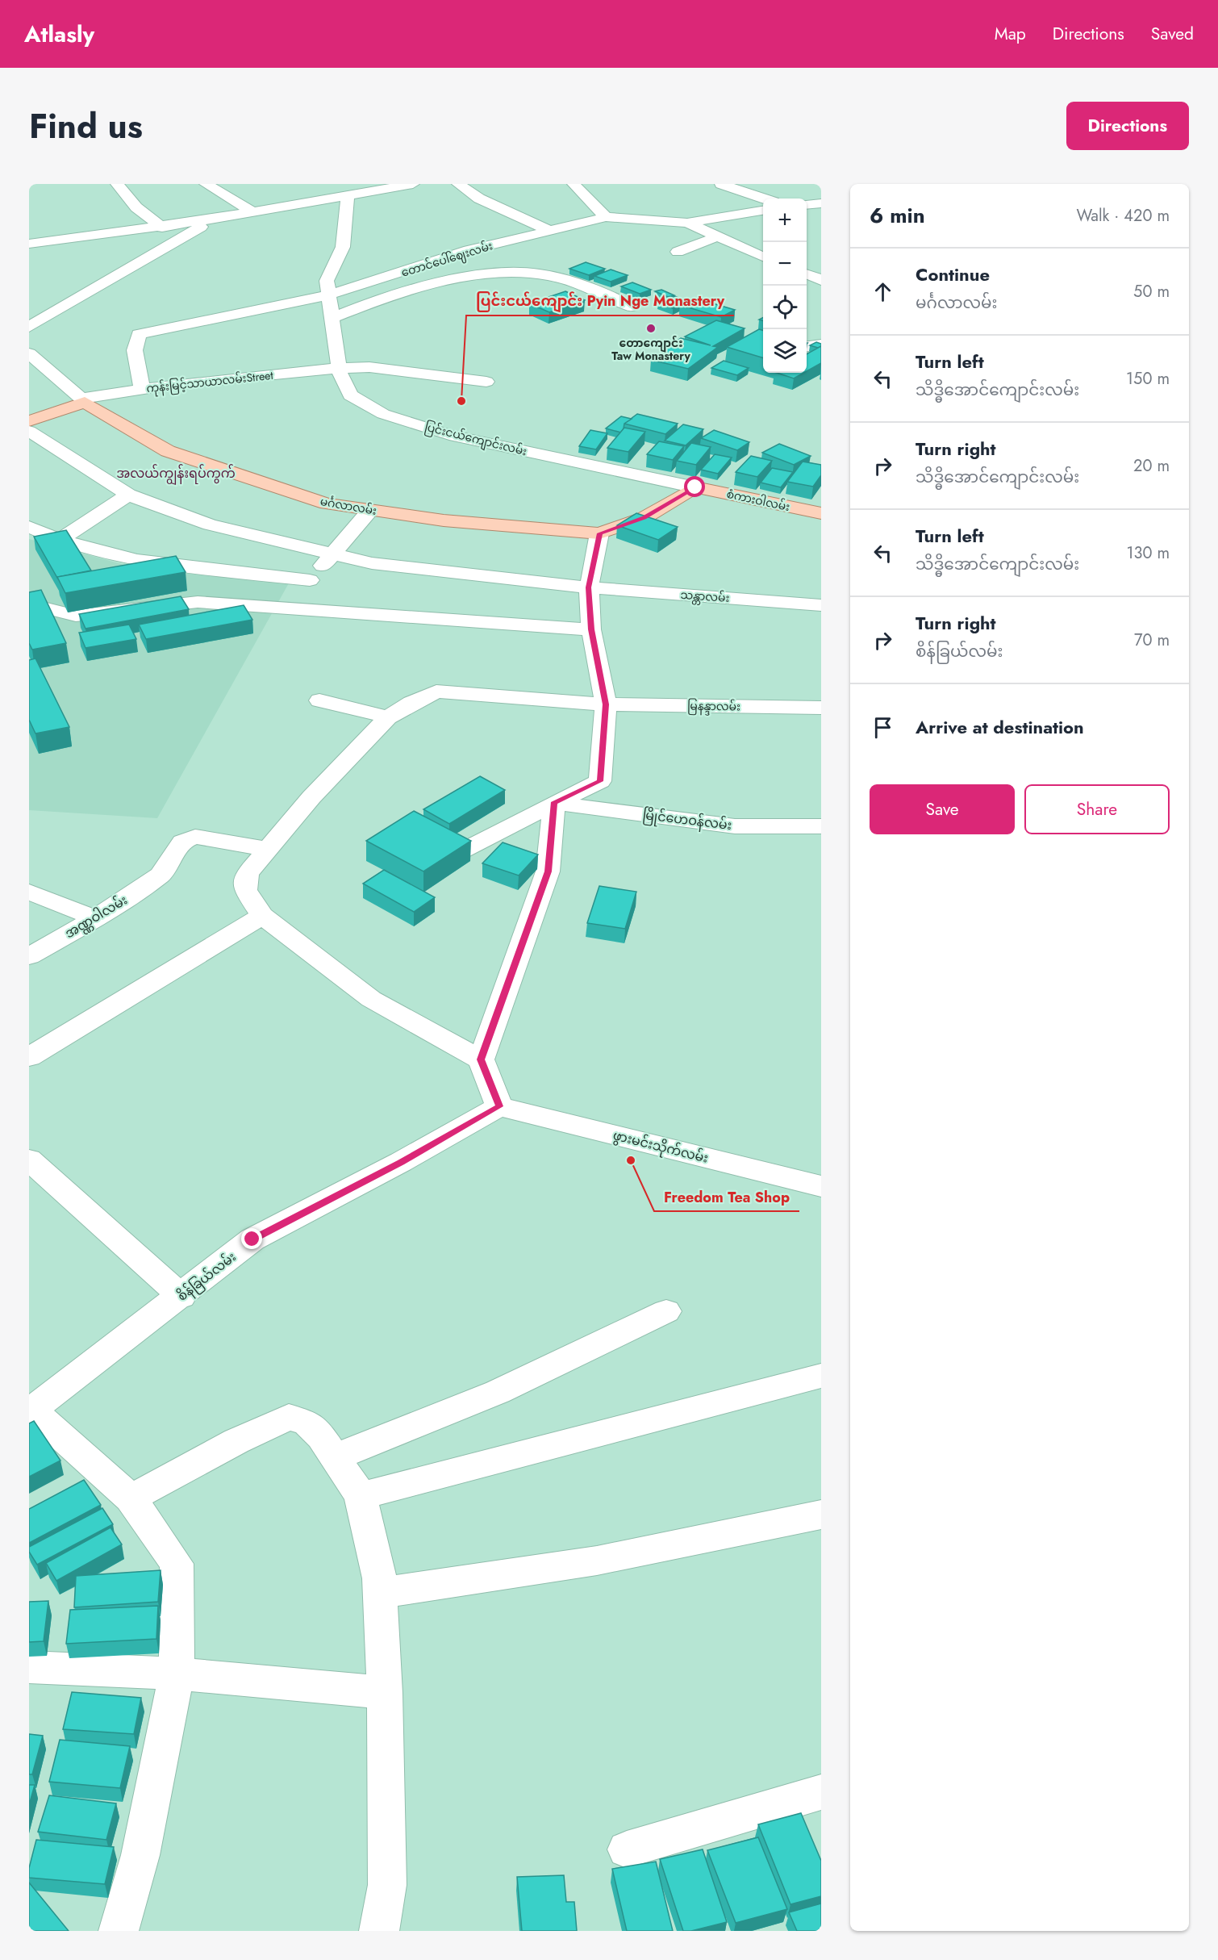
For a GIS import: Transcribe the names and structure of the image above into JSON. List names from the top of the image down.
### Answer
{
  "streets": {
    "main road": ["စံကားဝါလမ်း", "မင်္ဂလာလမ်း"],
    "street": [
      "တောင်ပေါ်ဈေးလမ်း",
      "ကုန်းမြင့်သာယာလမ်းStreet",
      "ပြင်းငယ်ကျောင်းလမ်း",
      "သန္တာလမ်း",
      "မြနန္ဒာလမ်း",
      "မြိုင်ဟေဝန်လမ်း",
      "အဏ္ဏဝါလမ်း",
      "ဖွားမင်းသိုက်လမ်း",
      "စိန်ခြယ်လမ်း"
    ]
  },
  "crossings": [
    ["တောင်ပေါ်ဈေးလမ်း", "ကုန်းမြင့်သာယာလမ်းStreet"],
    ["တောင်ပေါ်ဈေးလမ်း", "ပြင်းငယ်ကျောင်းလမ်း"],
    ["ကုန်းမြင့်သာယာလမ်းStreet", "ပြင်းငယ်ကျောင်းလမ်း"],
    ["ကုန်းမြင့်သာယာလမ်းStreet", "မင်္ဂလာလမ်း"],
    ["ပြင်းငယ်ကျောင်းလမ်း", "စံကားဝါလမ်း"],
    ["ပြင်းငယ်ကျောင်းလမ်း", "မင်္ဂလာလမ်း"],
    ["စံကားဝါလမ်း", "မင်္ဂလာလမ်း"],
    ["မြနန္ဒာလမ်း", "အဏ္ဏဝါလမ်း"],
    ["ဖွားမင်းသိုက်လမ်း", "စိန်ခြယ်လမ်း"]
  ],
  "districts": ["အလယ်ကျွန်းရပ်ကွက်"],
  "places": ["တောကျောင်း Taw Monastery", "ပြင်းငယ်ကျောင်း Pyin Nge Monastery", "Freedom Tea Shop"],
  "page": {
    "header": "Atlasly",
    "nav": ["Map", "Directions", "Saved"],
    "title": "Find us",
    "buttons": [
      "Directions",
      ["Save", "Share"]
    ],
    "heading": ["6 min", "Walk · 420 m"],
    "map_buttons": ["+", "−"],
    "list": [
      ["Continue", "မင်္ဂလာလမ်း", "50 m"],
      ["Turn left", "သိဒ္ဓိအောင်ကျောင်းလမ်း", "150 m"],
      ["Turn right", "သိဒ္ဓိအောင်ကျောင်းလမ်း", "20 m"],
      ["Turn left", "သိဒ္ဓိအောင်ကျောင်းလမ်း", "130 m"],
      ["Turn right", "စိန်ခြယ်လမ်း", "70 m"],
      "Arrive at destination"
    ]
  }
}
